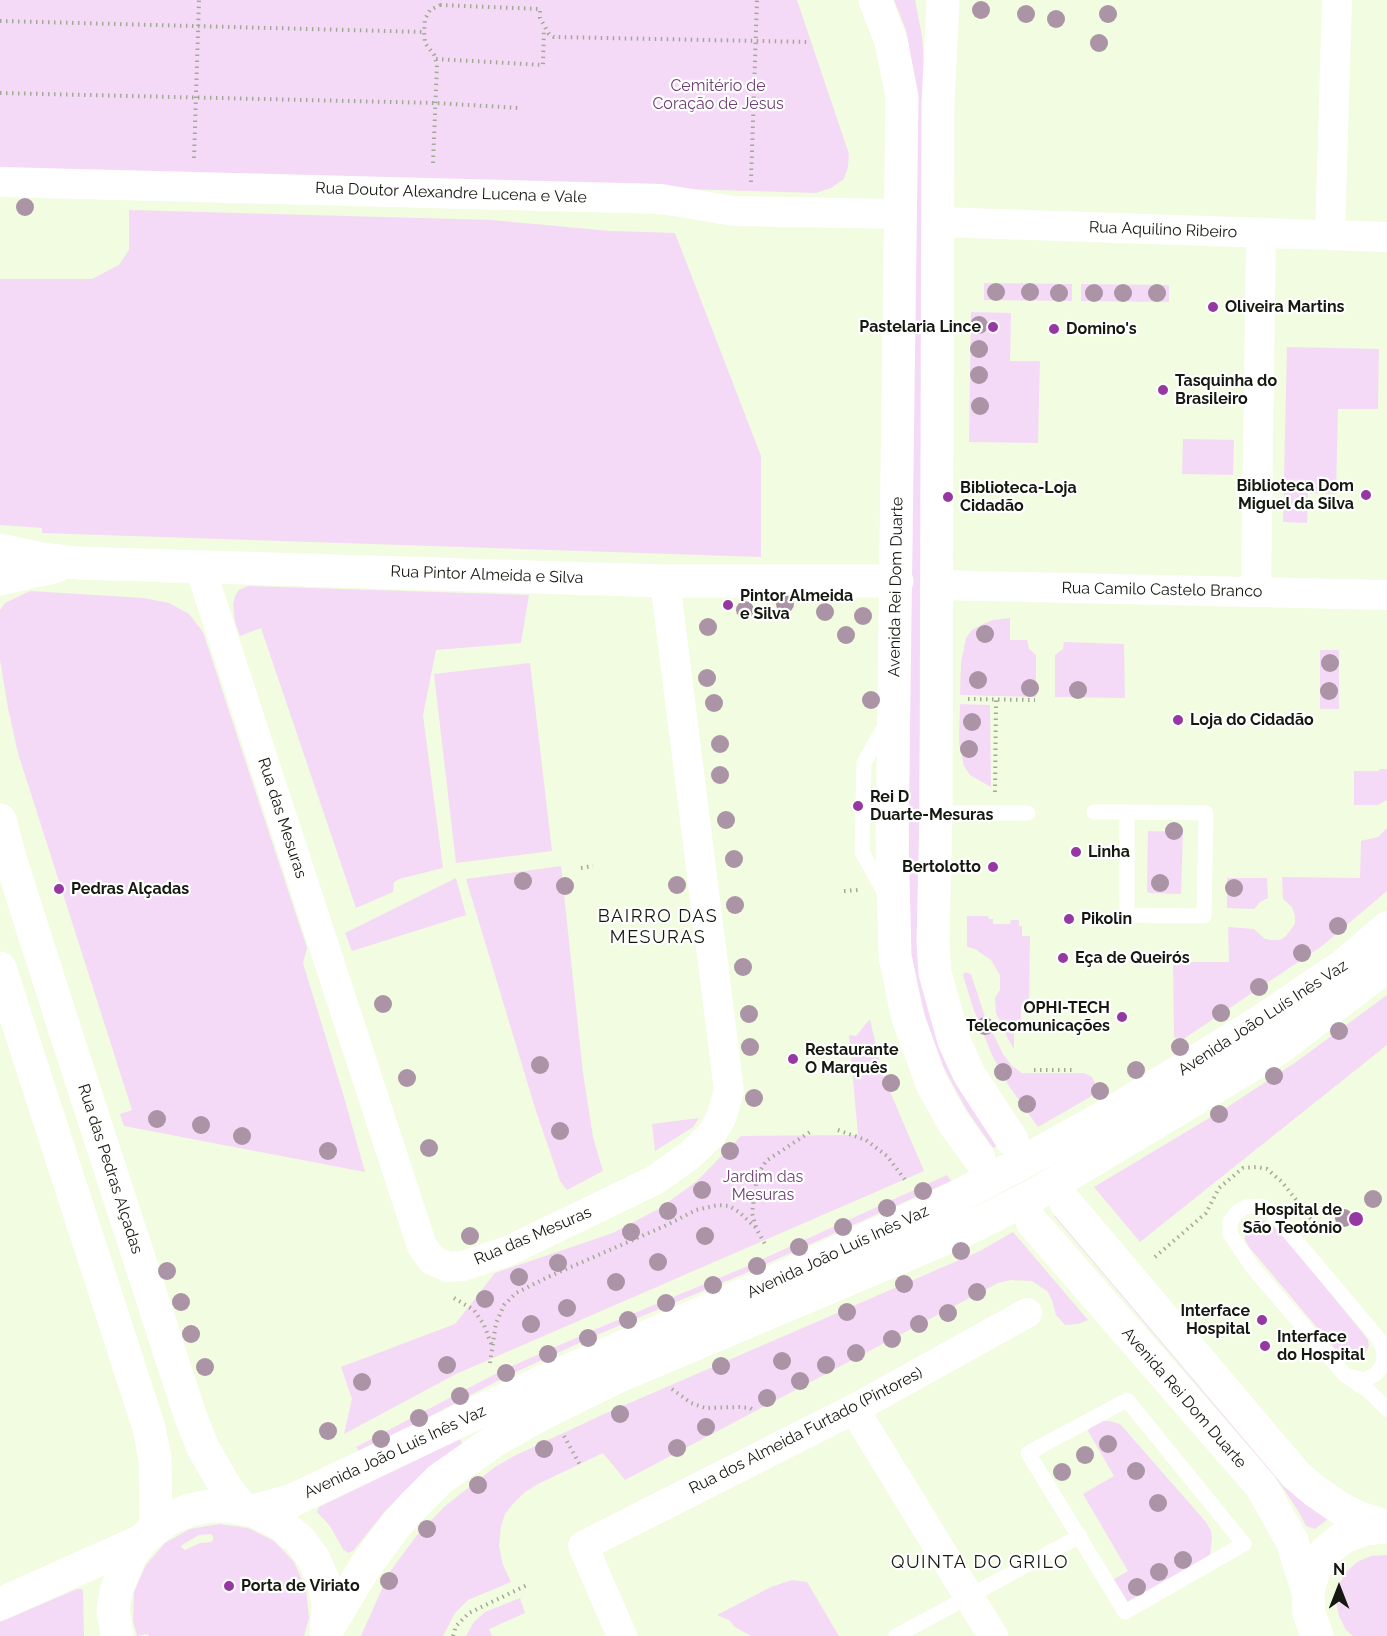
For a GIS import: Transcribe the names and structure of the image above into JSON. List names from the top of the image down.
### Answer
{
  "streets": {
    "main road": [
      "Rua Pintor Almeida e Silva",
      "Avenida Rei Dom Duarte",
      "Avenida João Luís Inês Vaz",
      "Rua das Pedras Alçadas"
    ],
    "street": [
      "Rua Doutor Alexandre Lucena e Vale",
      "Rua Aquilino Ribeiro",
      "Rua Camilo Castelo Branco",
      "Rua das Mesuras",
      "Rua dos Almeida Furtado (Pintores)"
    ]
  },
  "crossings": [
    ["Rua Doutor Alexandre Lucena e Vale", "Avenida Rei Dom Duarte"],
    ["Rua Pintor Almeida e Silva", "Avenida Rei Dom Duarte"],
    ["Rua Pintor Almeida e Silva", "Rua das Mesuras"],
    ["Avenida João Luís Inês Vaz", "Rua das Pedras Alçadas"]
  ],
  "districts": ["BAIRRO DAS MESURAS", "QUINTA DO GRILO"],
  "parks": ["Cemitério de Coração de Jesus", "Jardim das Mesuras"],
  "places": [
    "Oliveira Martins",
    "Pastelaria Lince",
    "Domino's",
    "Tasquinha do Brasileiro",
    "Biblioteca Dom Miguel da Silva",
    "Biblioteca-Loja Cidadão",
    "Pintor Almeida e Silva",
    "Loja do Cidadão",
    "Rei D Duarte-Mesuras",
    "Linha",
    "Bertolotto",
    "Pedras Alçadas",
    "Pikolin",
    "Eça de Queirós",
    "OPHI-TECH Telecomunicações",
    "Restaurante O Marquês",
    "Hospital de São Teotónio",
    "Interface Hospital",
    "Interface do Hospital",
    "Porta de Viriato"
  ],
  "north": "top"
}
